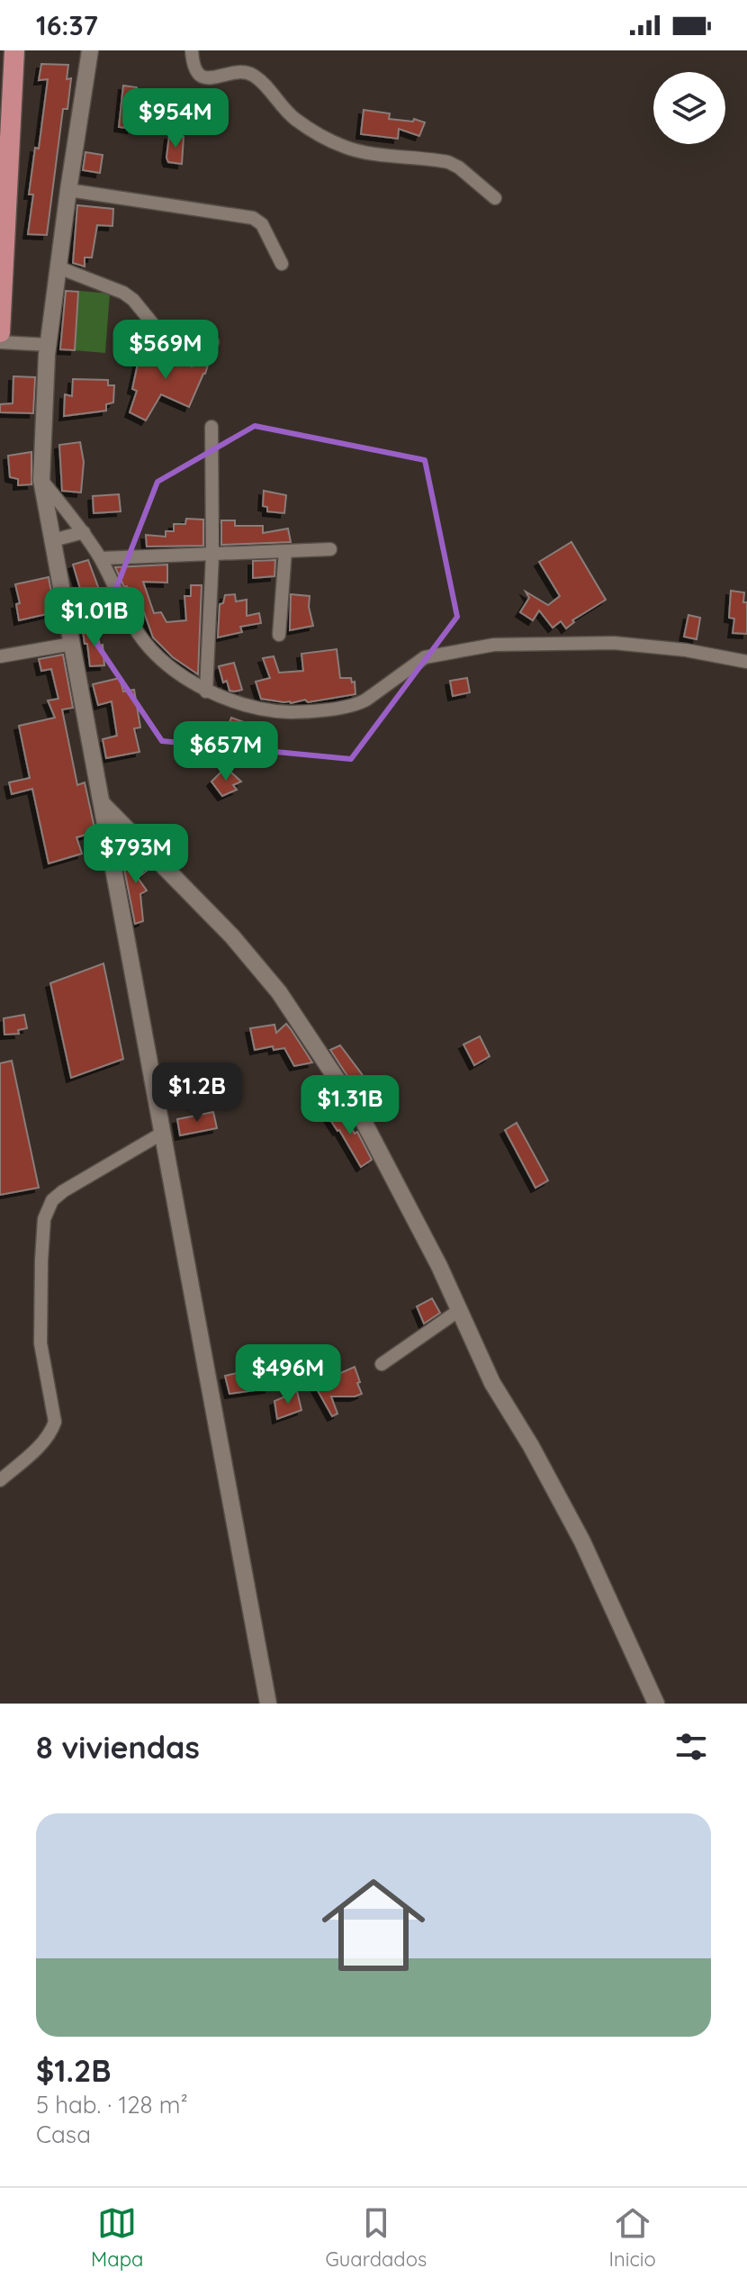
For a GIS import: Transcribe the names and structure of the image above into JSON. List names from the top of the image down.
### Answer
{
  "page": {
    "status": "16:37",
    "price": [
      "$954M",
      "$569M",
      "$1.01B",
      "$657M",
      "$793M",
      "$1.2B",
      "$1.31B",
      "$496M"
    ],
    "heading": "8 viviendas",
    "list": [
      {
        "name": "$1.2B",
        "note": "5 hab. · 128 m² · Casa"
      }
    ],
    "tabs": ["Mapa", "Guardados", "Inicio"]
  }
}
